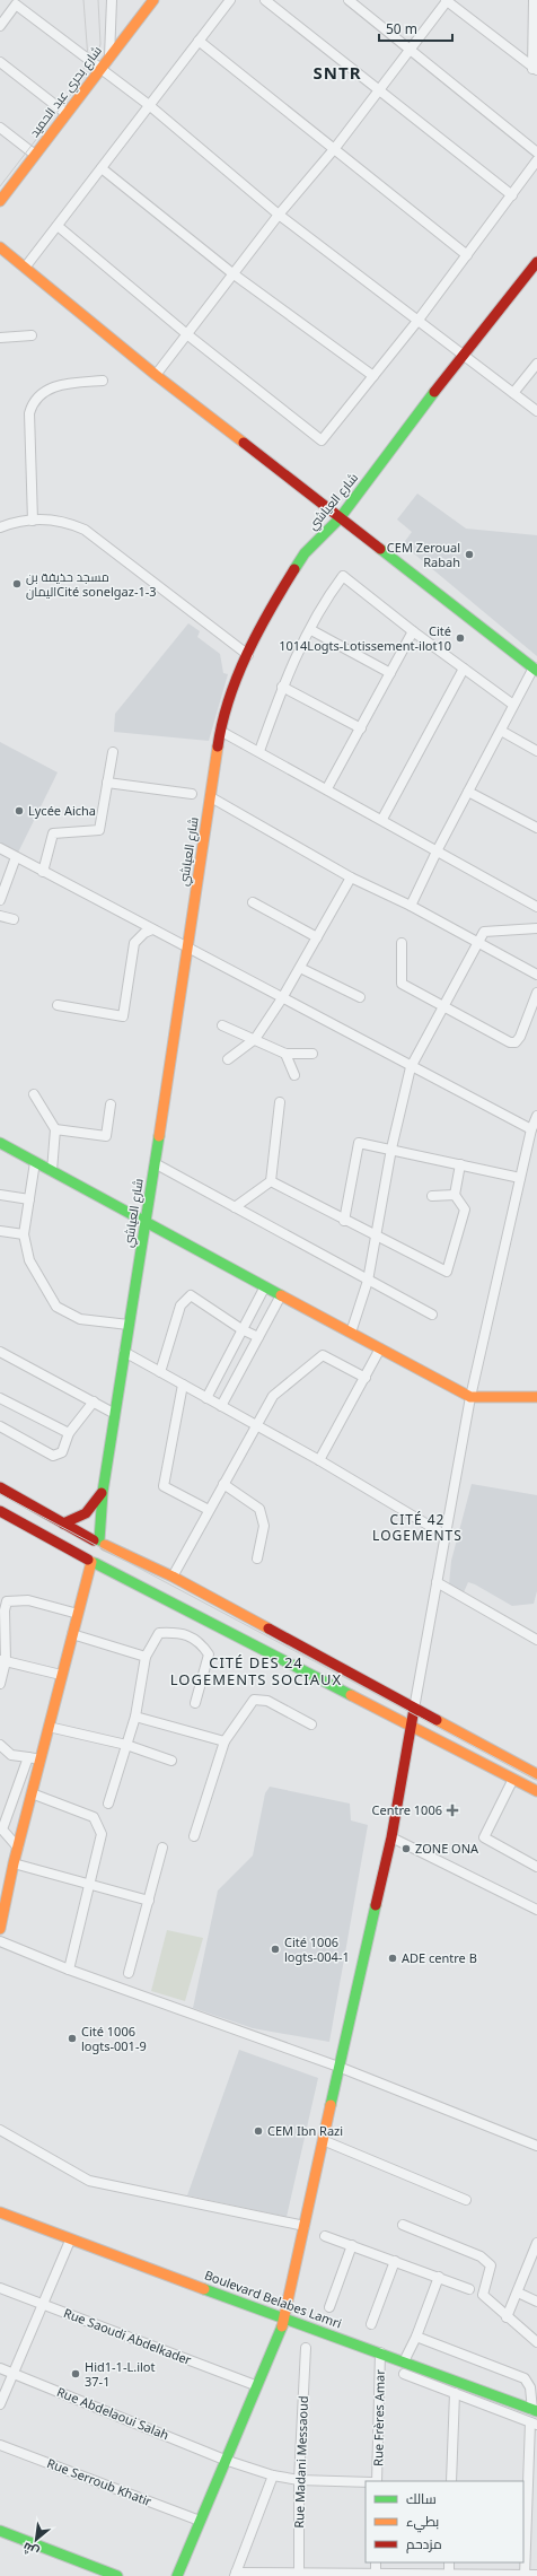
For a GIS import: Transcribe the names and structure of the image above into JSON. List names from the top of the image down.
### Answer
{
  "streets": {
    "street": [
      "شارع بحري عبد الحميد",
      "شارع العياشي",
      "Boulevard Belabes Lamri",
      "Rue Saoudi Abdelkader",
      "Rue Abdelaoui Salah",
      "Rue Frères Amar",
      "Rue Madani Messaoud",
      "Rue Serroub Khatir"
    ]
  },
  "crossings": [
    ["Boulevard Belabes Lamri", "Rue Frères Amar"],
    ["Rue Abdelaoui Salah", "Rue Madani Messaoud"]
  ],
  "districts": ["SNTR", "CITÉ 42 LOGEMENTS", "CITÉ DES 24 LOGEMENTS SOCIAUX"],
  "places": {
    "other": [
      "CEM Zeroual Rabah",
      "مسجد حذيفة بن اليمانCité sonelgaz-1-3",
      "Cité 1014Logts-Lotissement-ilot10",
      "Lycée Aicha",
      "ZONE ONA",
      "Cité 1006 logts-004-1",
      "ADE centre B",
      "Cité 1006 logts-001-9",
      "CEM Ibn Razi",
      "Hid1-1-L.ilot 37-1"
    ],
    "health": ["Centre 1006"]
  },
  "legend": ["سالك", "بطيء", "مزدحم"],
  "scale_bar": "50 m",
  "north": "bottom left"
}
